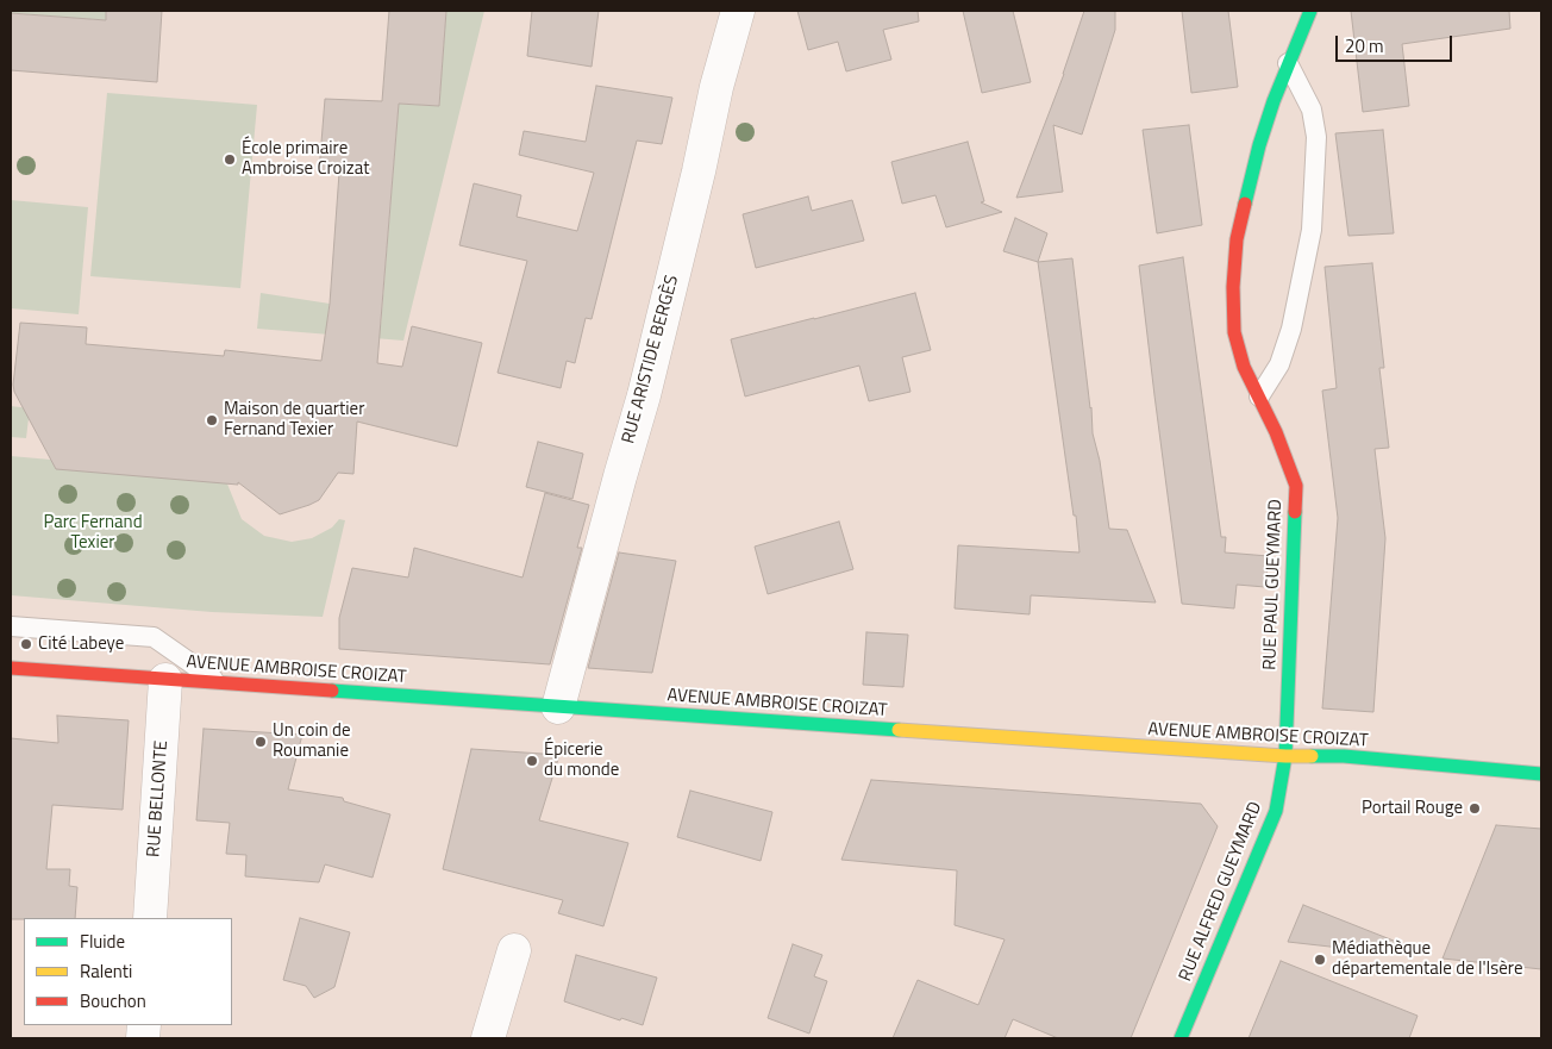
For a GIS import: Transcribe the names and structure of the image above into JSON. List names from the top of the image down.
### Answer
{
  "streets": {
    "street": [
      "RUE ARISTIDE BERGÈS",
      "RUE PAUL GUEYMARD",
      "AVENUE AMBROISE CROIZAT",
      "RUE BELLONTE",
      "RUE ALFRED GUEYMARD"
    ]
  },
  "crossings": [
    ["RUE ARISTIDE BERGÈS", "AVENUE AMBROISE CROIZAT"],
    ["RUE PAUL GUEYMARD", "AVENUE AMBROISE CROIZAT"],
    ["RUE PAUL GUEYMARD", "RUE ALFRED GUEYMARD"],
    ["AVENUE AMBROISE CROIZAT", "RUE BELLONTE"],
    ["AVENUE AMBROISE CROIZAT", "RUE ALFRED GUEYMARD"]
  ],
  "parks": ["Parc Fernand Texier"],
  "places": [
    "École primaire Ambroise Croizat",
    "Maison de quartier Fernand Texier",
    "Cité Labeye",
    "Un coin de Roumanie",
    "Épicerie du monde",
    "Portail Rouge",
    "Médiathèque départementale de l'Isère"
  ],
  "legend": ["Fluide", "Ralenti", "Bouchon"],
  "scale_bar": "20 m"
}
